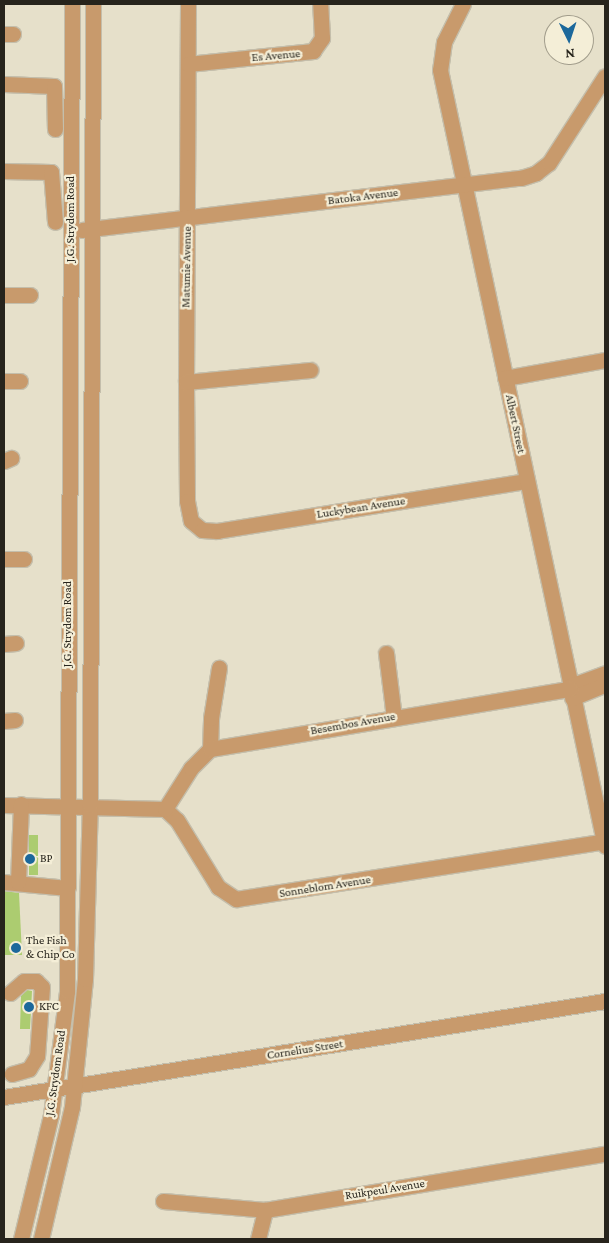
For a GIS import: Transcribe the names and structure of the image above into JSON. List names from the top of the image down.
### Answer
{
  "streets": {
    "street": [
      "Es Avenue",
      "Batoka Avenue",
      "J.G. Strydom Road",
      "Matumie Avenue",
      "Albert Street",
      "Luckybean Avenue",
      "Besembos Avenue",
      "Sonneblom Avenue",
      "Cornelius Street",
      "Ruikpeul Avenue"
    ]
  },
  "crossings": [
    ["Es Avenue", "Matumie Avenue"],
    ["Batoka Avenue", "J.G. Strydom Road"],
    ["Batoka Avenue", "Matumie Avenue"],
    ["Batoka Avenue", "Albert Street"],
    ["J.G. Strydom Road", "Cornelius Street"],
    ["Matumie Avenue", "Luckybean Avenue"],
    ["Albert Street", "Luckybean Avenue"],
    ["Albert Street", "Besembos Avenue"],
    ["Albert Street", "Sonneblom Avenue"]
  ],
  "places": ["BP", "The Fish & Chip Co", "KFC"],
  "north": "bottom"
}
